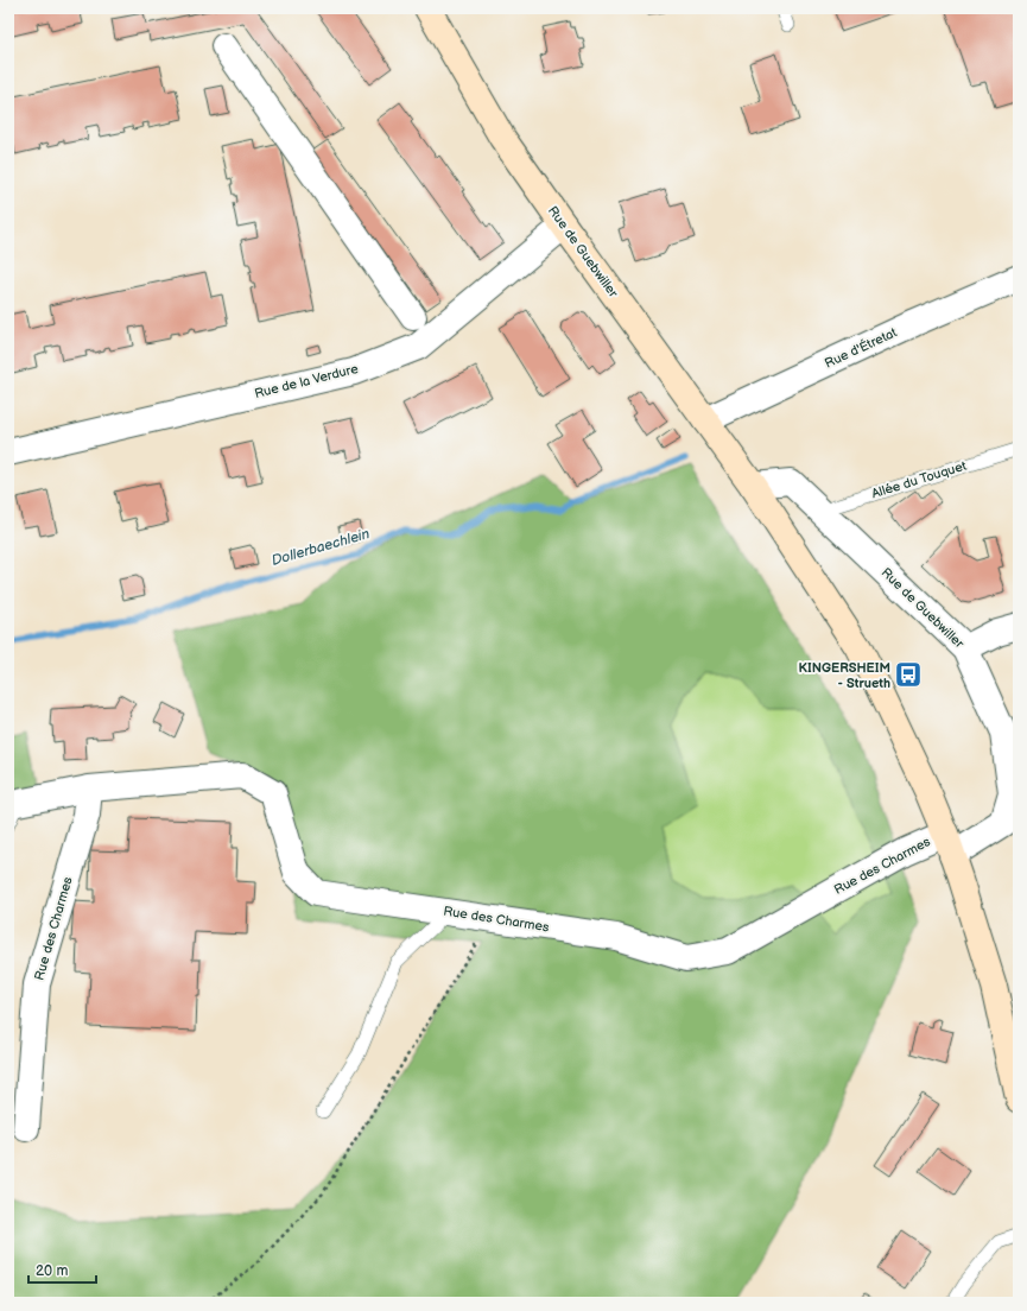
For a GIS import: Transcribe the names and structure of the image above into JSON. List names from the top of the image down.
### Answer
{
  "streets": {
    "main road": ["Rue de Guebwiller"],
    "street": ["Rue d'Étretat", "Rue de la Verdure", "Rue des Charmes"],
    "lane": ["Allée du Touquet"]
  },
  "crossings": [
    ["Rue de Guebwiller", "Rue d'Étretat"],
    ["Rue de Guebwiller", "Rue de la Verdure"],
    ["Rue de Guebwiller", "Allée du Touquet"],
    ["Rue de Guebwiller", "Rue des Charmes"]
  ],
  "water": ["Dollerbaechlein"],
  "places": {
    "bus stop": ["KINGERSHEIM - Strueth"]
  },
  "scale_bar": "20 m"
}
